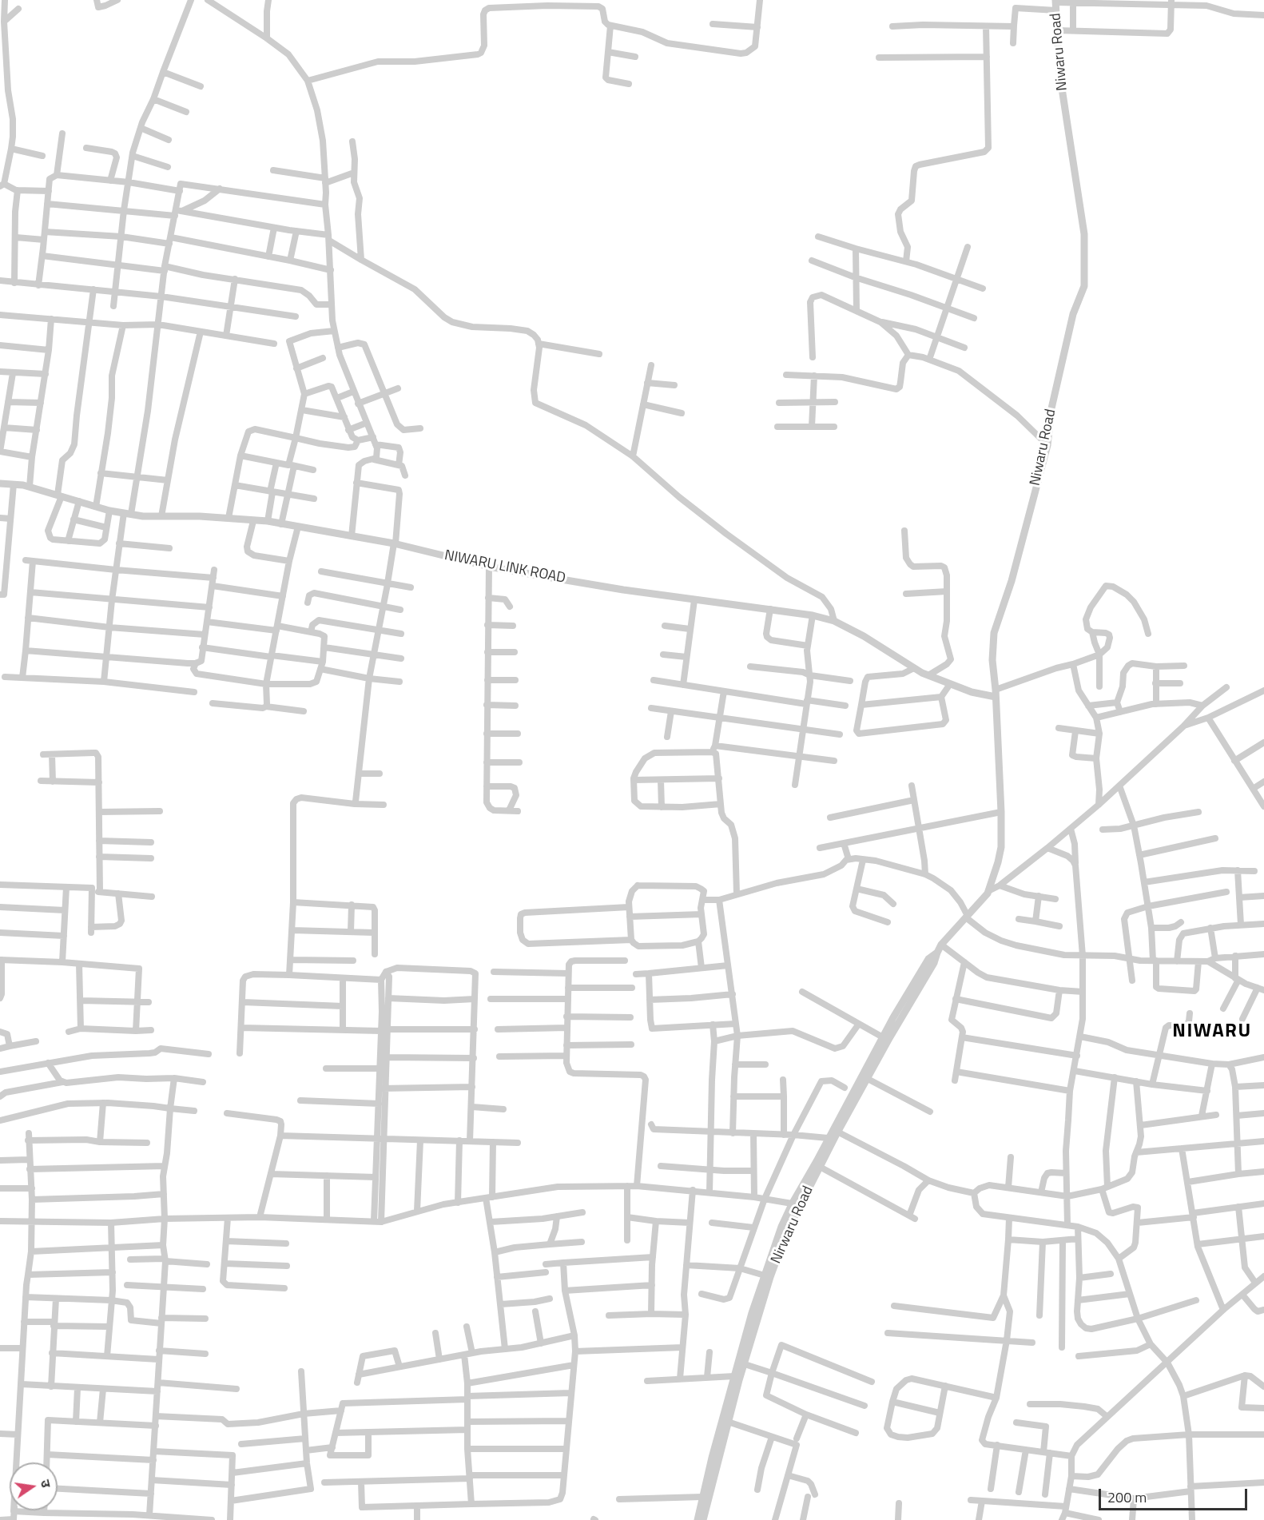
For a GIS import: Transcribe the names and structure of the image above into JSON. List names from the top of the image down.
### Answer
{
  "streets": {
    "street": ["Niwaru Road", "NIWARU LINK ROAD", "Nirwaru Road"]
  },
  "crossings": [
    ["Niwaru Road", "NIWARU LINK ROAD"]
  ],
  "districts": ["NIWARU"],
  "scale_bar": "200 m",
  "north": "right"
}
